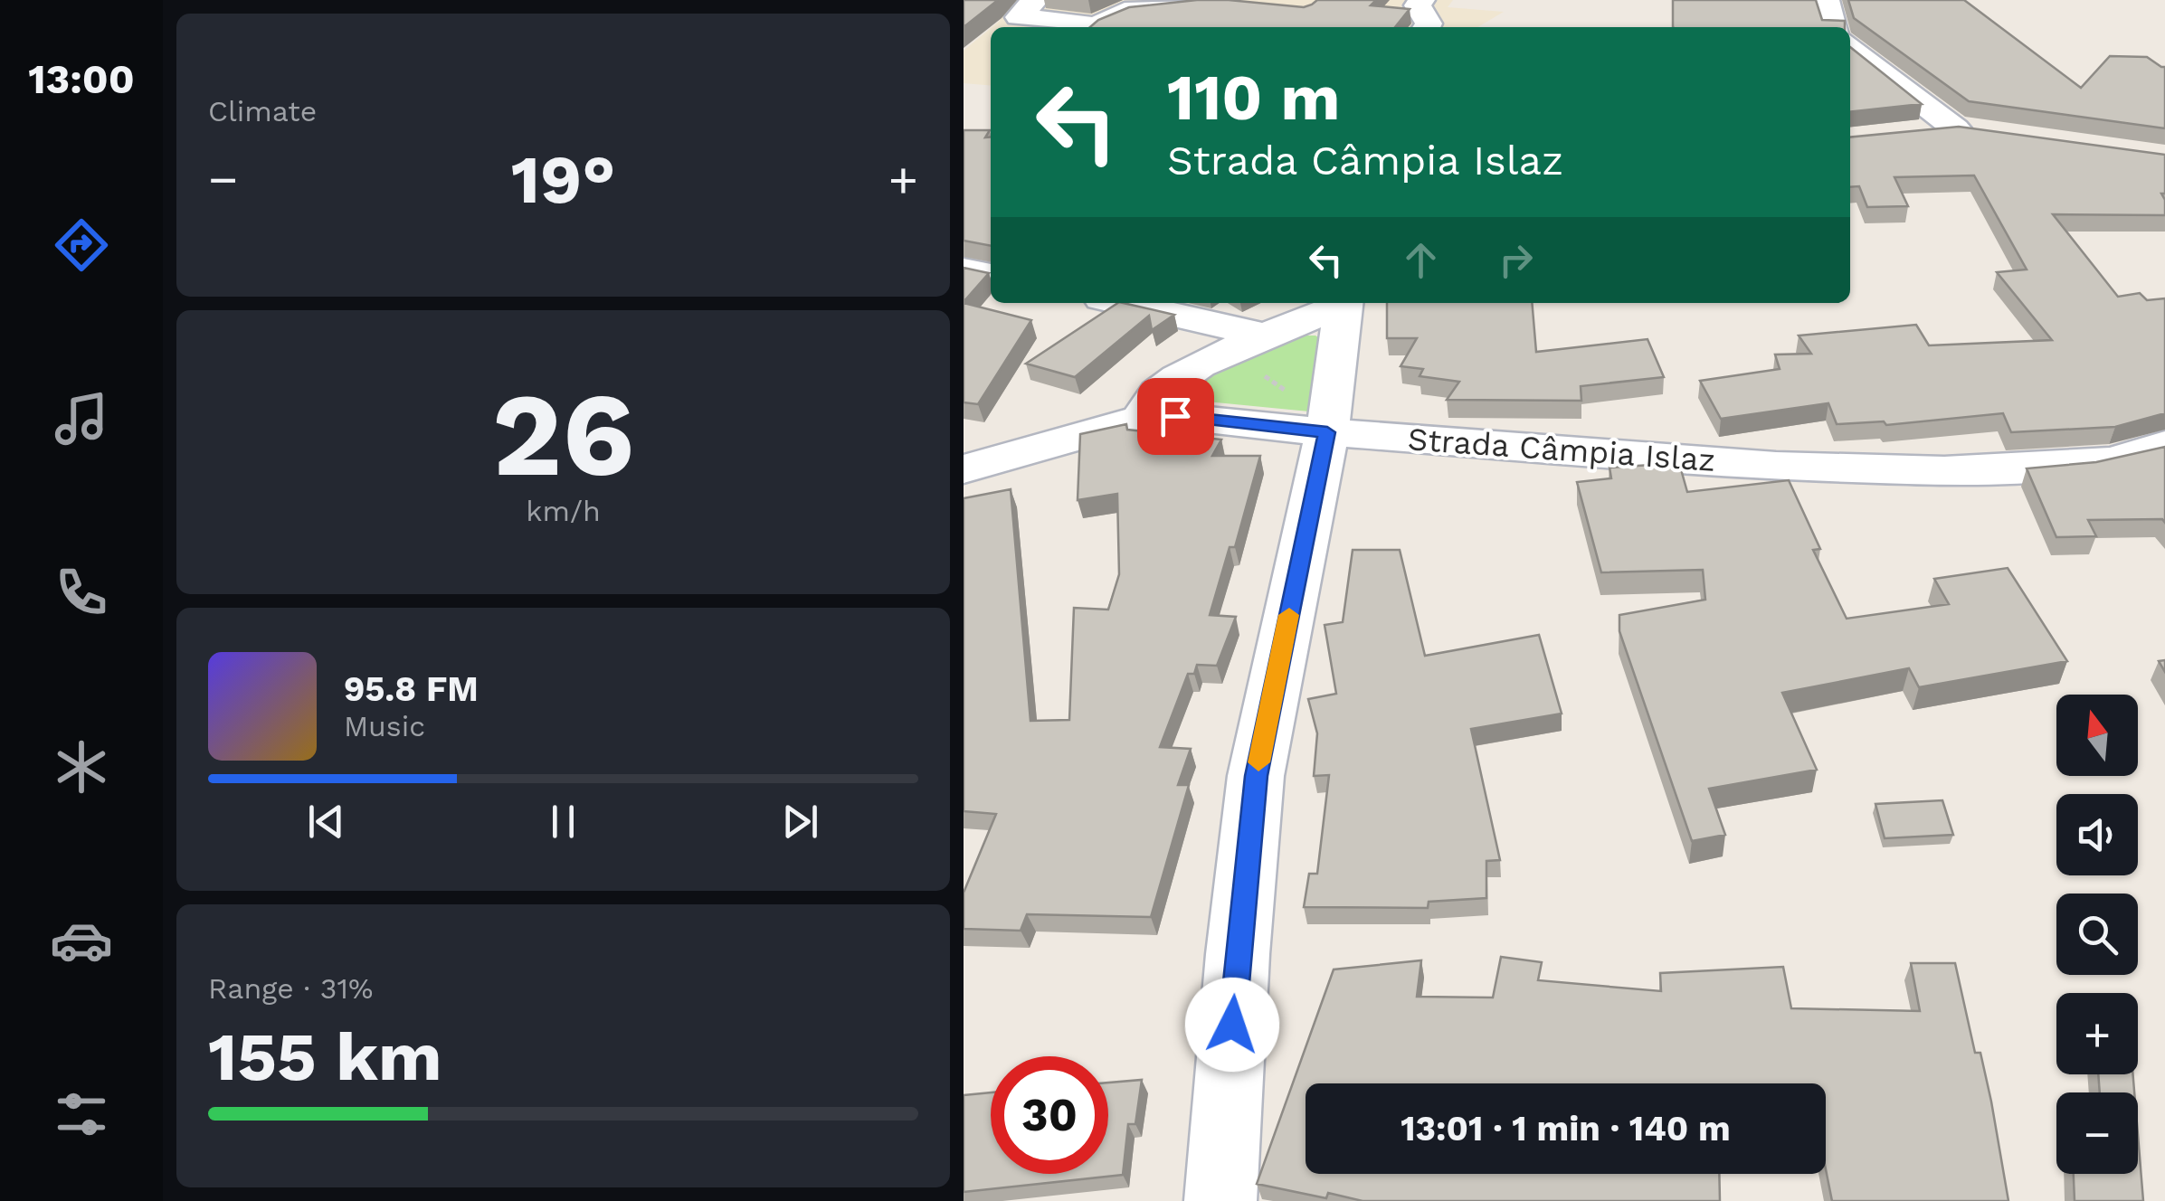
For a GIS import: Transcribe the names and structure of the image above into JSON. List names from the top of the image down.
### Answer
{
  "streets": {
    "street": ["Strada Câmpia Islaz"]
  },
  "north": "top",
  "page": {
    "tabs": "13:00",
    "tile": [
      "Climate",
      ["26", "km/h"],
      ["Range · 31%", "155 km"]
    ],
    "turn": ["110 m", "Strada Câmpia Islaz"],
    "heat": ["−", "19°", "+"],
    "song": ["95.8 FM", "Music"],
    "map_buttons": ["+", "−"],
    "limit": "30",
    "trip": "13:01 · 1 min · 140 m"
  }
}
